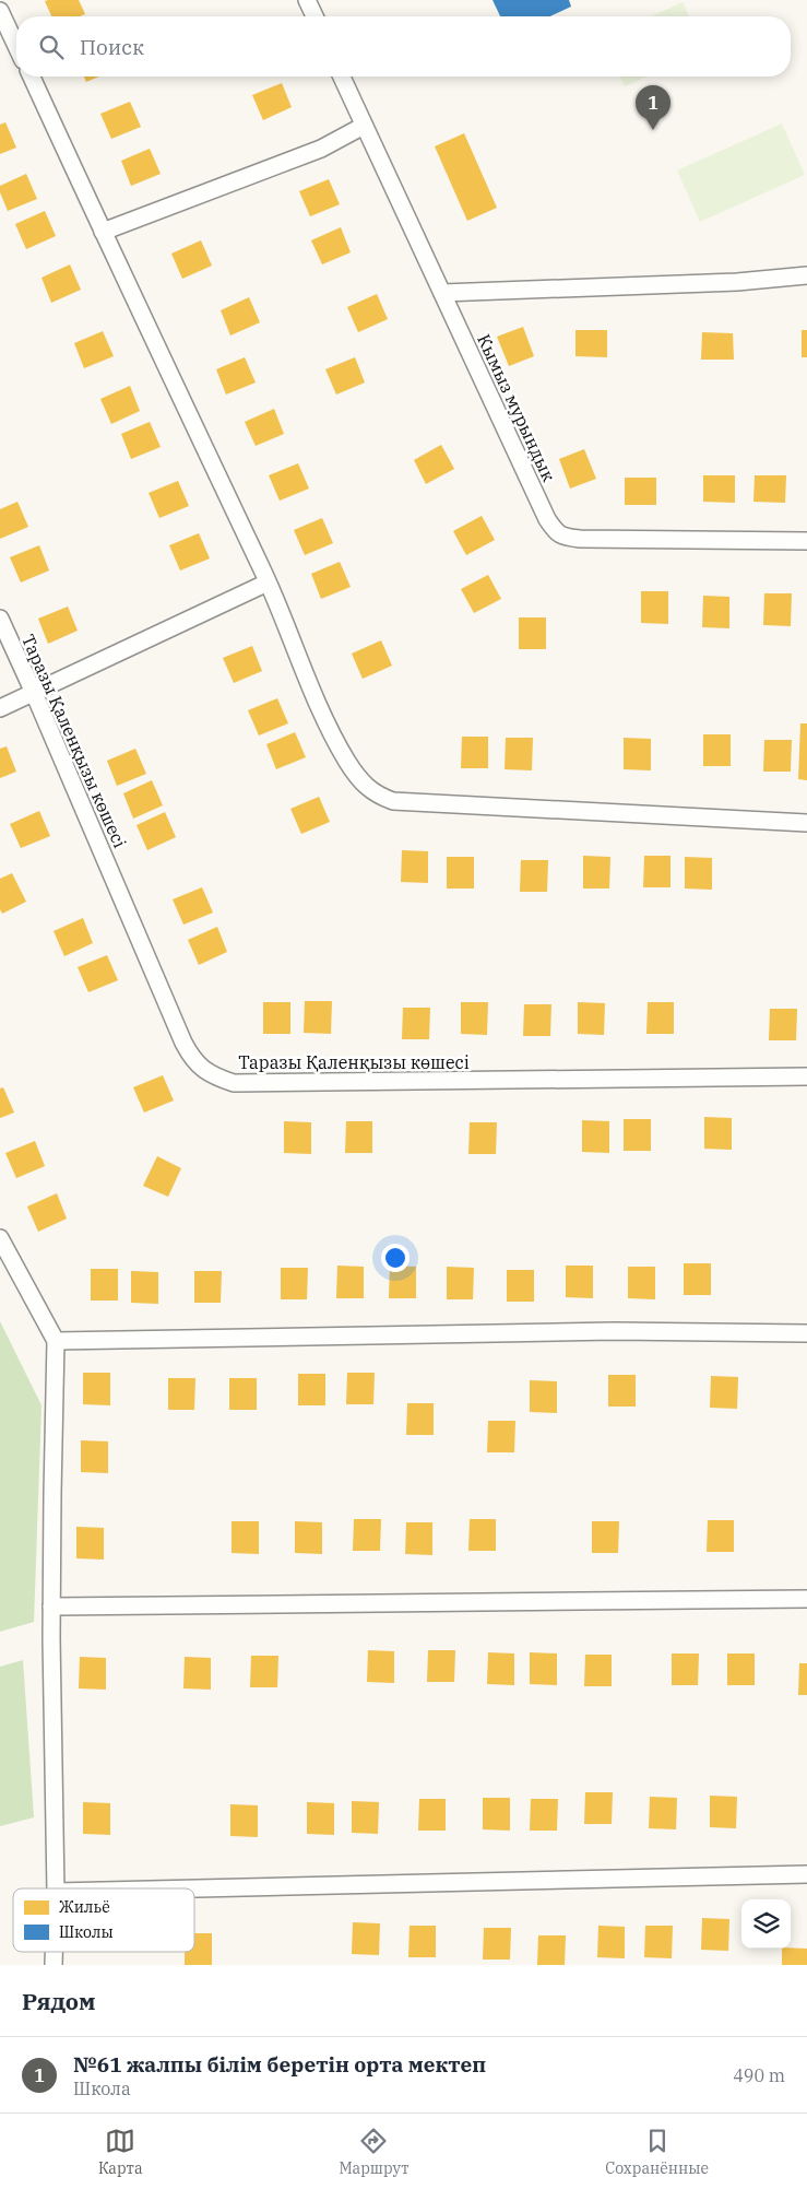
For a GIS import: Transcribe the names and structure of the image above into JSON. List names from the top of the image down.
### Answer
{
  "streets": {
    "street": ["Кымыз мурындык", "Таразы Қаленқызы көшесі"]
  },
  "legend": ["Жильё", "Школы"],
  "page": {
    "search": "Поиск",
    "pins": "1",
    "heading": "Рядом",
    "list": [
      {
        "mark": "1",
        "name": "№61 жалпы білім беретін орта мектеп",
        "note": "Школа",
        "value": "490 m"
      }
    ],
    "nav": ["Карта", "Маршрут", "Сохранённые"]
  }
}
